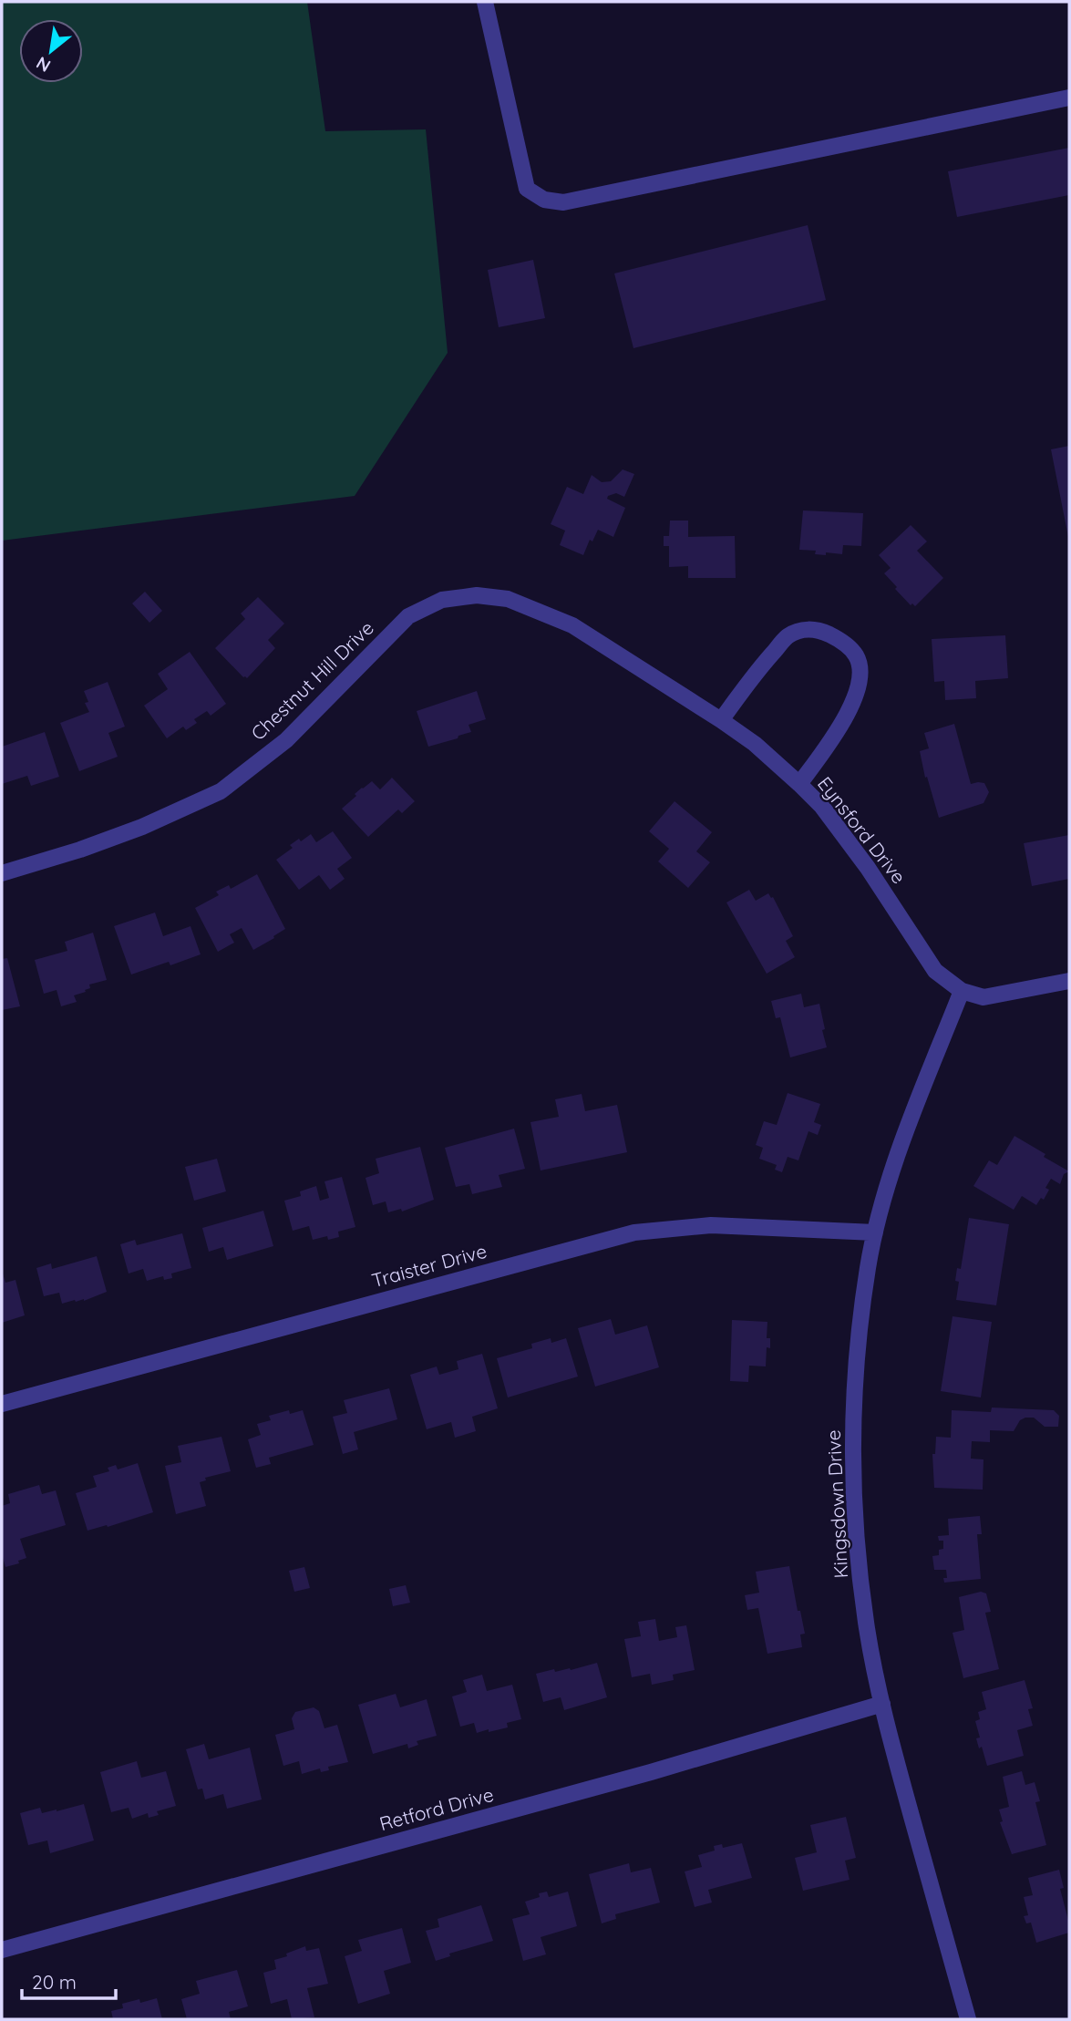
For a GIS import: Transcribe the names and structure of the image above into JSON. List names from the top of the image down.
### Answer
{
  "streets": {
    "street": [
      "Chestnut Hill Drive",
      "Eynsford Drive",
      "Traister Drive",
      "Kingsdown Drive",
      "Retford Drive"
    ]
  },
  "crossings": [
    ["Chestnut Hill Drive", "Eynsford Drive"],
    ["Eynsford Drive", "Kingsdown Drive"],
    ["Traister Drive", "Kingsdown Drive"],
    ["Kingsdown Drive", "Retford Drive"]
  ],
  "scale_bar": "20 m",
  "north": "bottom left"
}
